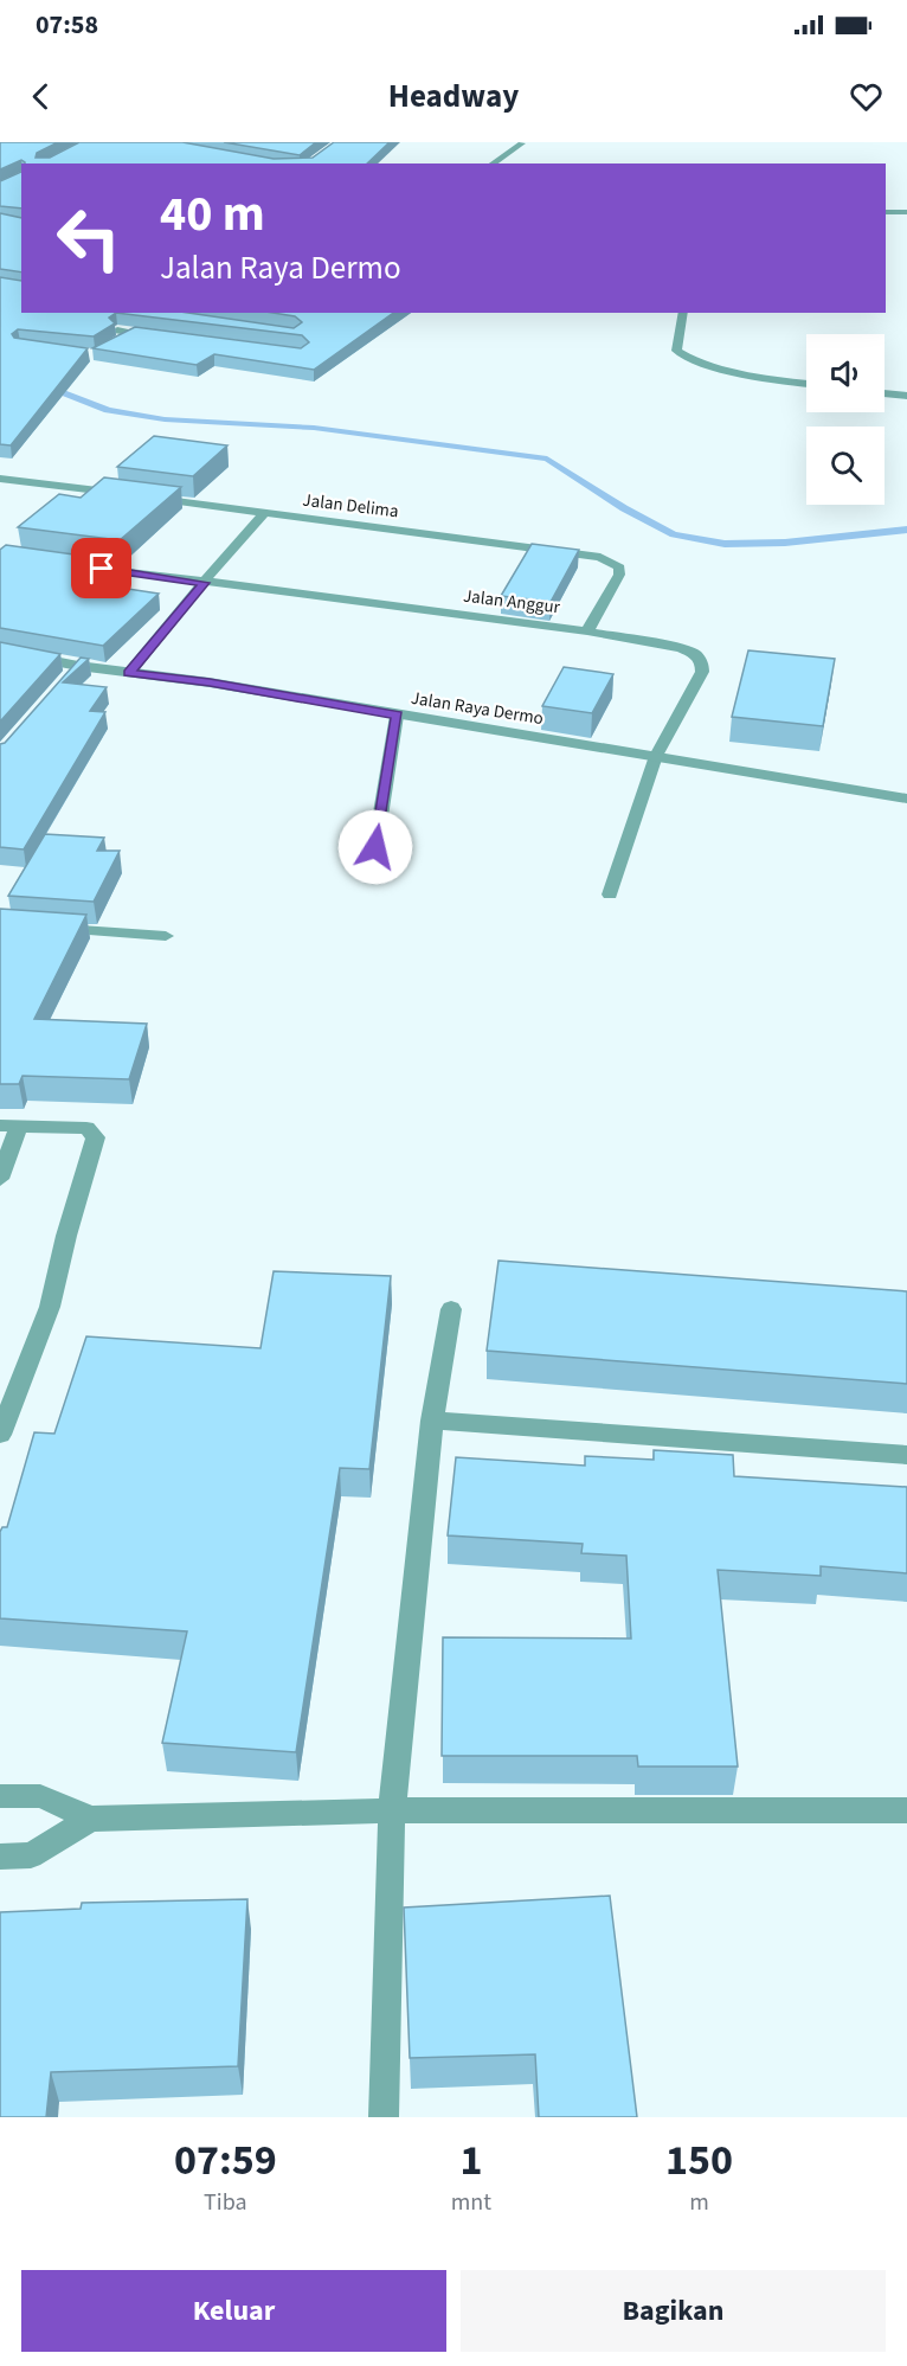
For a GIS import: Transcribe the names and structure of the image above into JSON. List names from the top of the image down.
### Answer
{
  "streets": {
    "street": ["Jalan Delima", "Jalan Anggur", "Jalan Raya Dermo"]
  },
  "crossings": [
    ["Jalan Delima", "Jalan Anggur"],
    ["Jalan Anggur", "Jalan Raya Dermo"]
  ],
  "page": {
    "status": "07:58",
    "header": "Headway",
    "turn": ["40 m", "Jalan Raya Dermo"],
    "eta": [
      "07:59",
      "Tiba",
      "1",
      "mnt",
      "150",
      "m"
    ],
    "buttons": ["Keluar", "Bagikan"]
  }
}
